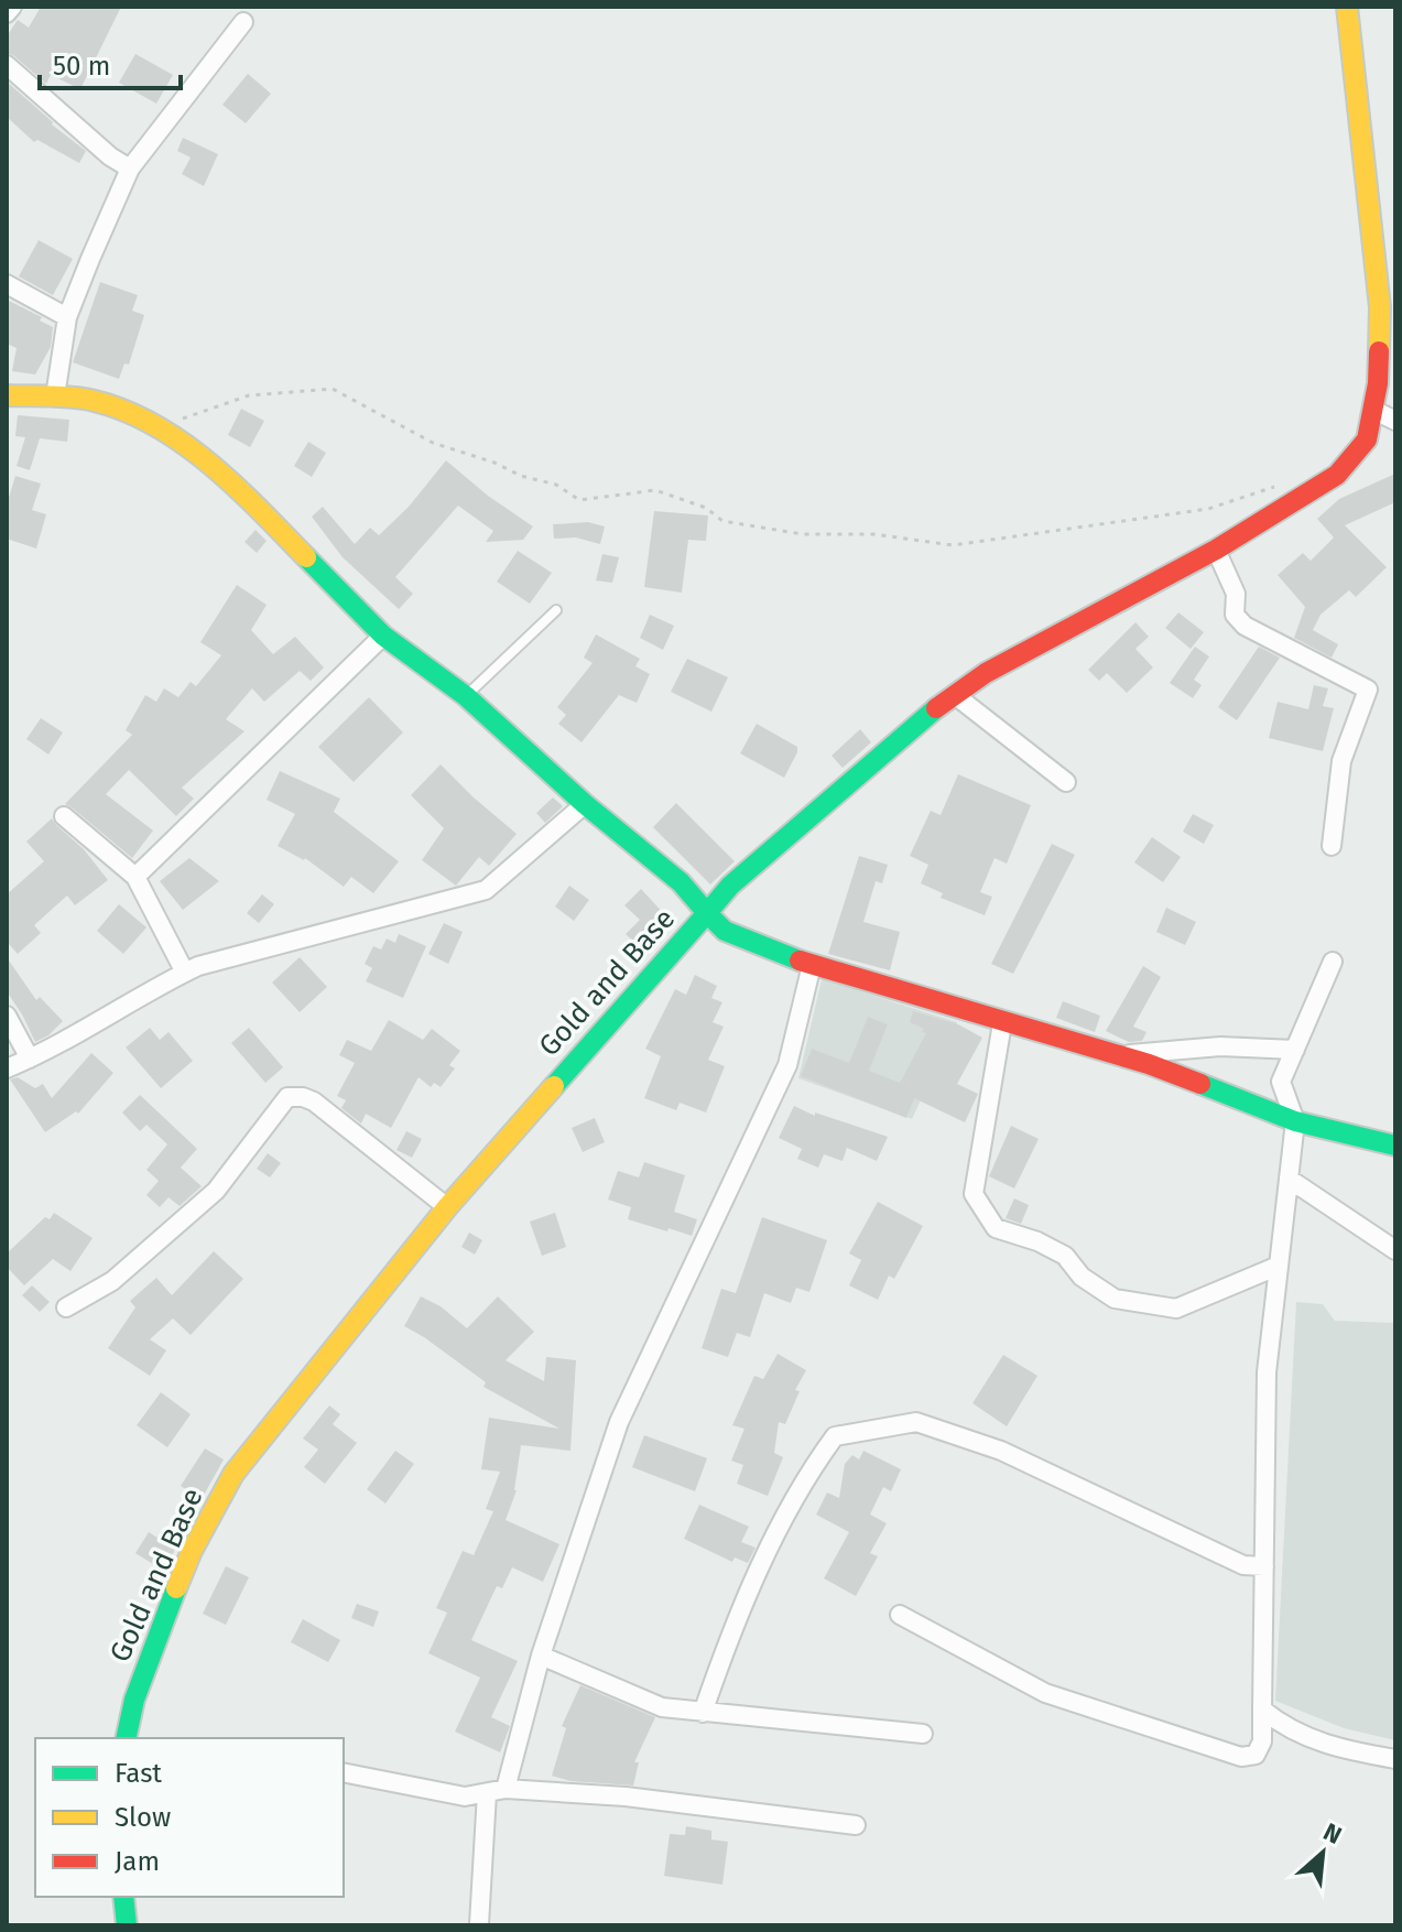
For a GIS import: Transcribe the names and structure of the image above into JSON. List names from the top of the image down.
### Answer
{
  "streets": {
    "street": ["Gold and Base"]
  },
  "legend": ["Fast", "Slow", "Jam"],
  "scale_bar": "50 m",
  "north": "top right"
}
